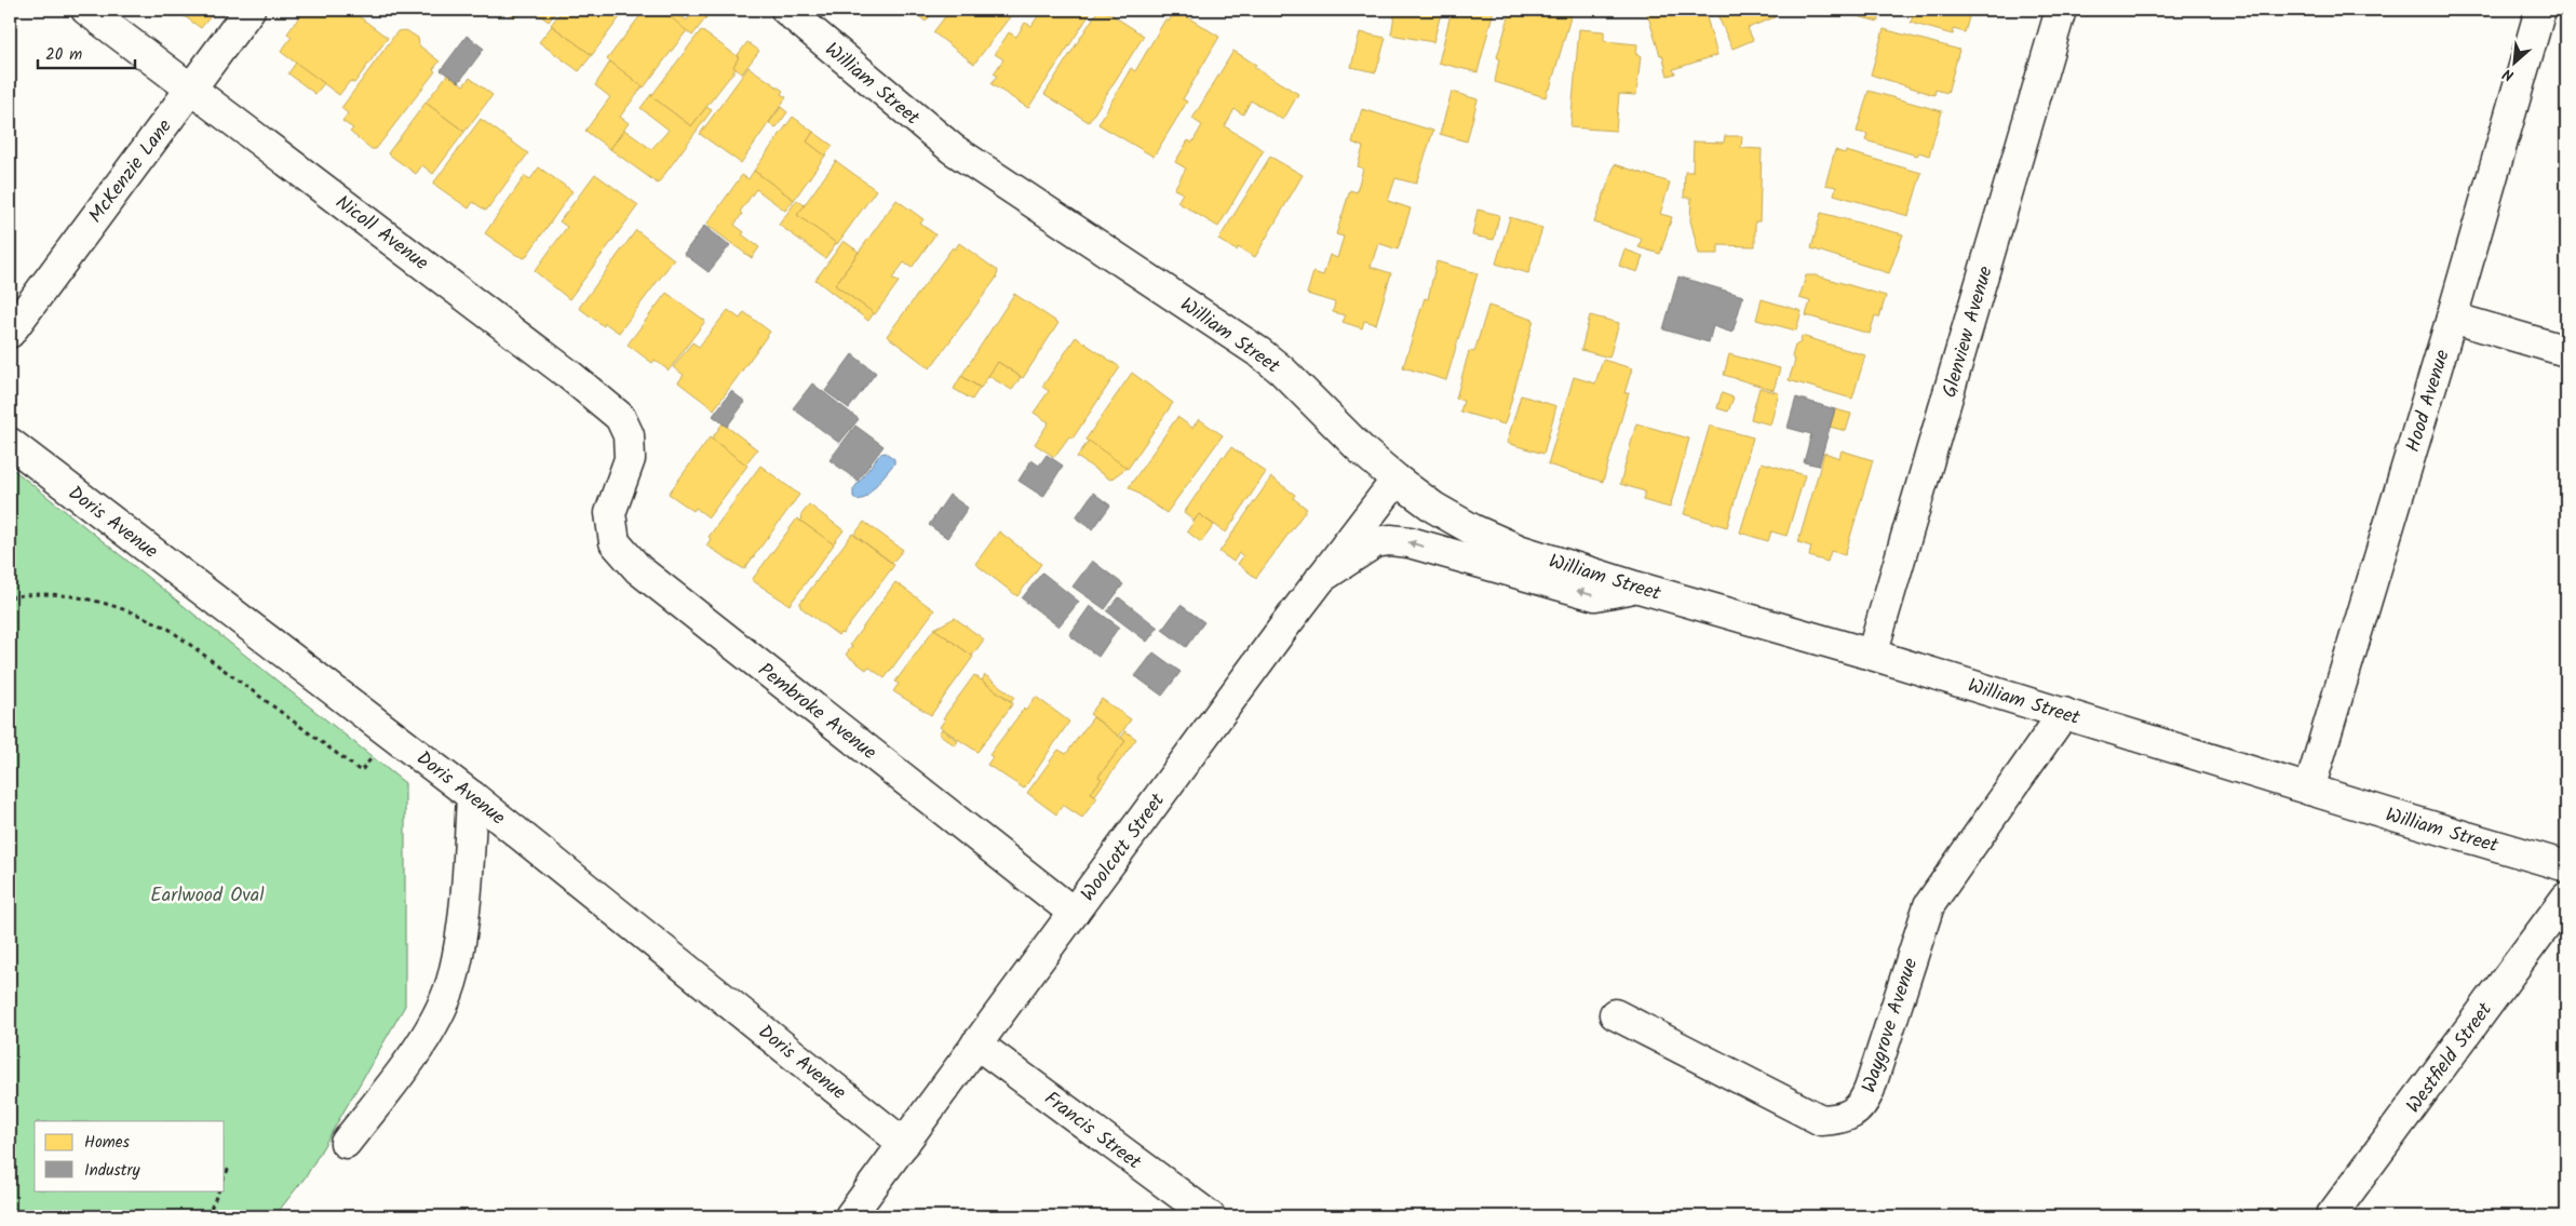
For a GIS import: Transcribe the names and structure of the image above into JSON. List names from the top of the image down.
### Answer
{
  "streets": {
    "street": [
      "William Street",
      "McKenzie Lane",
      "Nicoll Avenue",
      "Glenview Avenue",
      "Hood Avenue",
      "Doris Avenue",
      "Pembroke Avenue",
      "Woolcott Street",
      "Waygrove Avenue",
      "Westfield Street",
      "Francis Street"
    ]
  },
  "crossings": [
    ["William Street", "Glenview Avenue"],
    ["William Street", "Hood Avenue"],
    ["William Street", "Woolcott Street"],
    ["William Street", "Waygrove Avenue"],
    ["McKenzie Lane", "Nicoll Avenue"],
    ["Nicoll Avenue", "Pembroke Avenue"],
    ["Doris Avenue", "Woolcott Street"],
    ["Pembroke Avenue", "Woolcott Street"],
    ["Woolcott Street", "Francis Street"]
  ],
  "parks": ["Earlwood Oval"],
  "legend": ["Homes", "Industry"],
  "scale_bar": "20 m",
  "north": "bottom left"
}
